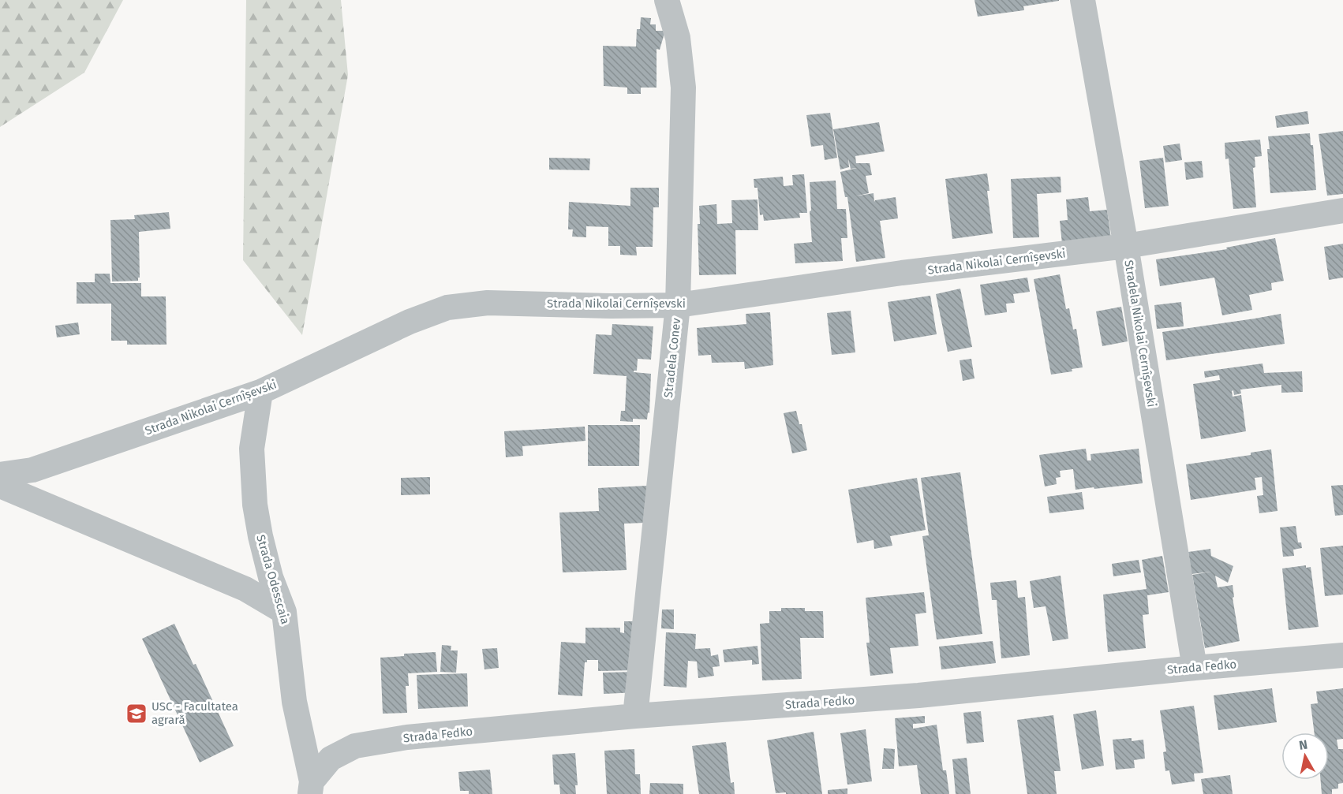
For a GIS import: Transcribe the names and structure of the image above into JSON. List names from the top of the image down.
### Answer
{
  "streets": {
    "street": [
      "Strada Nikolai Cernîșevski",
      "Stradela Nikolai Cernîșevski",
      "Stradela Conev",
      "Strada Odesscaia",
      "Strada Fedko"
    ]
  },
  "crossings": [
    ["Strada Nikolai Cernîșevski", "Stradela Nikolai Cernîșevski"],
    ["Strada Nikolai Cernîșevski", "Stradela Conev"],
    ["Strada Nikolai Cernîșevski", "Strada Odesscaia"],
    ["Stradela Nikolai Cernîșevski", "Strada Fedko"],
    ["Stradela Conev", "Strada Fedko"],
    ["Strada Odesscaia", "Strada Fedko"]
  ],
  "places": {
    "school or university": ["USC - Facultatea agrară"]
  },
  "north": "top"
}
